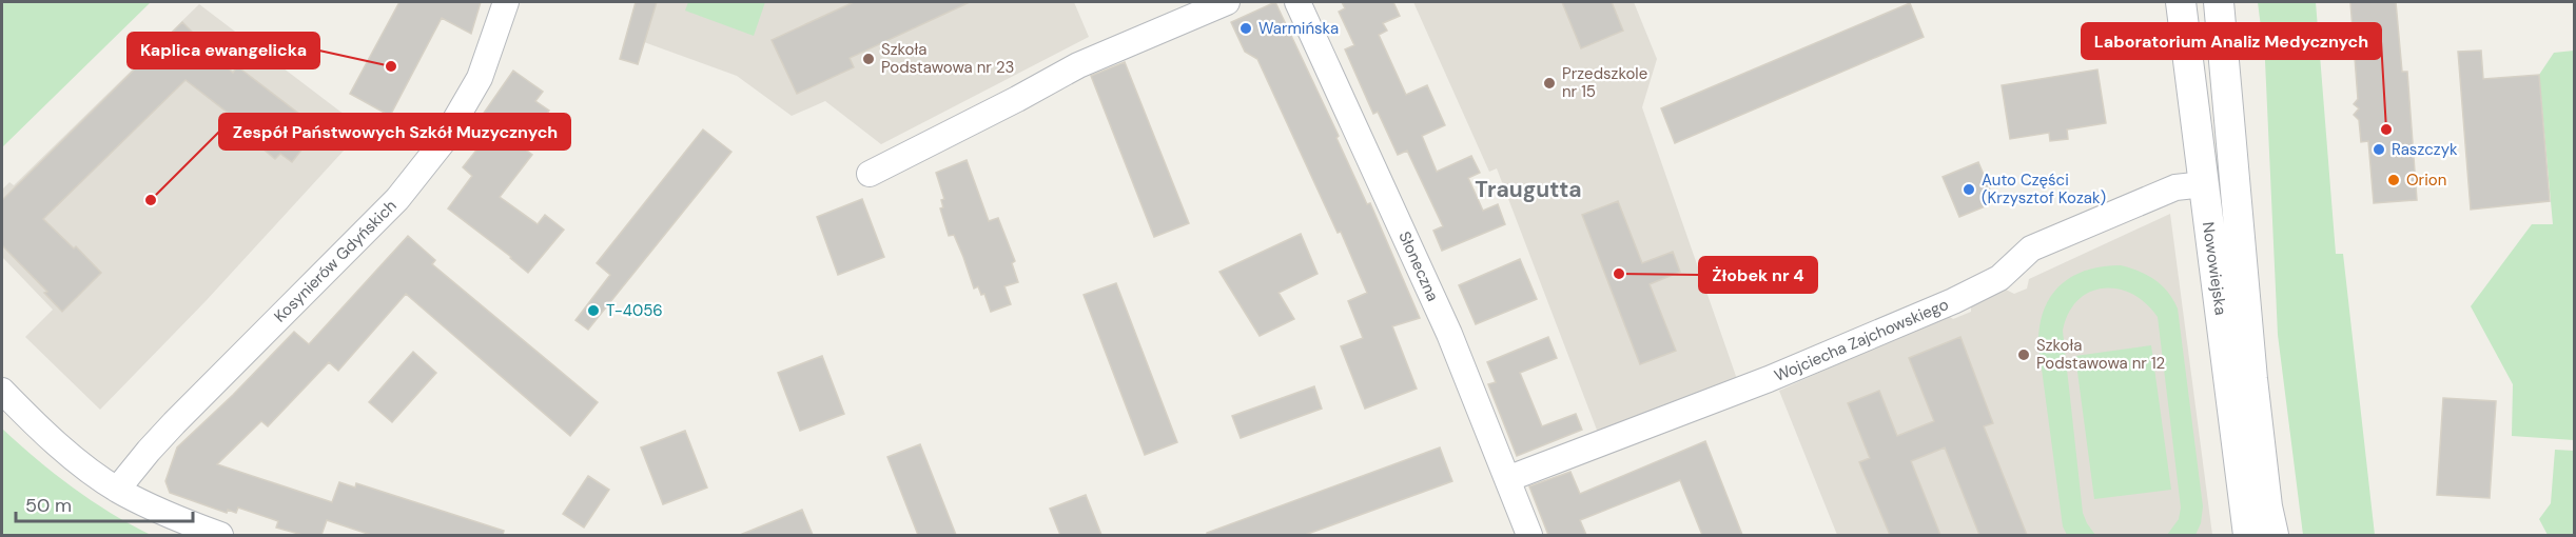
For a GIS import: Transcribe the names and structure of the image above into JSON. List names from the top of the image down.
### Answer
{
  "streets": {
    "street": [
      "Kosynierów Gdyńskich",
      "Słoneczna",
      "Nowowiejska",
      "Wojciecha Zajchowskiego"
    ]
  },
  "crossings": [
    ["Słoneczna", "Wojciecha Zajchowskiego"],
    ["Nowowiejska", "Wojciecha Zajchowskiego"]
  ],
  "districts": ["Traugutta"],
  "places": [
    "Warmińska",
    "Szkoła Podstawowa nr 23",
    "Kaplica ewangelicka",
    "Przedszkole nr 15",
    "Laboratorium Analiz Medycznych",
    "Raszczyk",
    "Orion",
    "Auto Części (Krzysztof Kozak)",
    "Zespół Państwowych Szkół Muzycznych",
    "Żłobek nr 4",
    "T-4056",
    "Szkoła Podstawowa nr 12"
  ],
  "scale_bar": "50 m"
}
